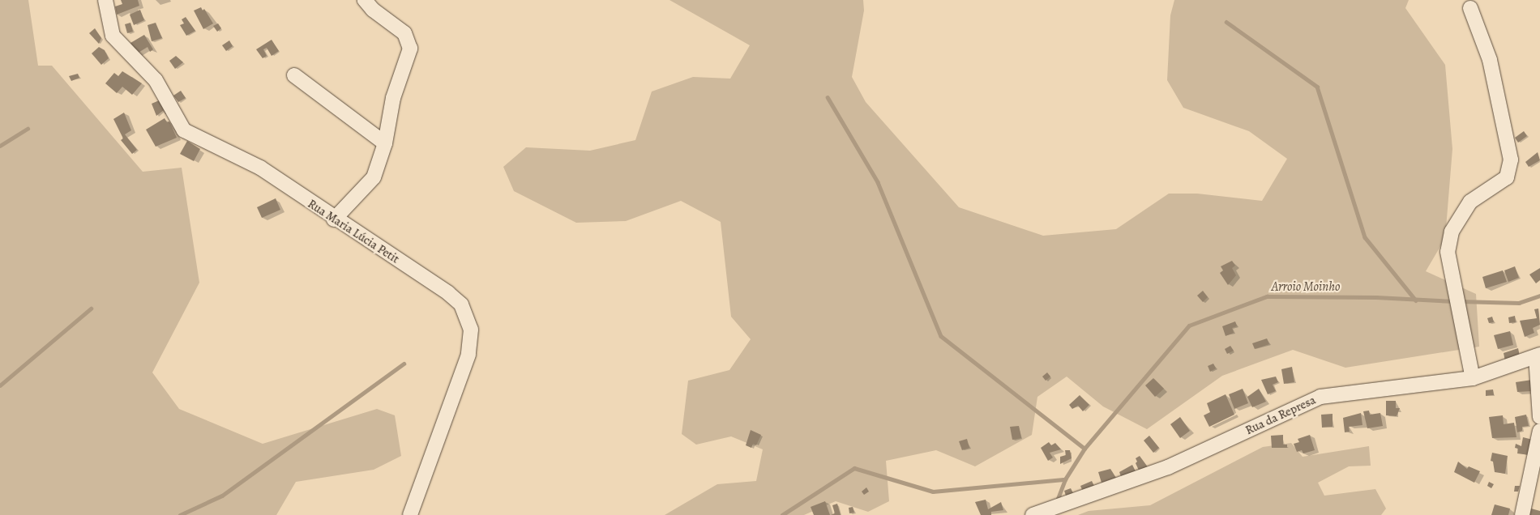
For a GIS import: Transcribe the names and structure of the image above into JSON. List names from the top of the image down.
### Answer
{
  "streets": {
    "street": ["Rua Maria Lúcia Petit", "Rua da Represa"]
  },
  "water": ["Arroio Moinho"]
}
